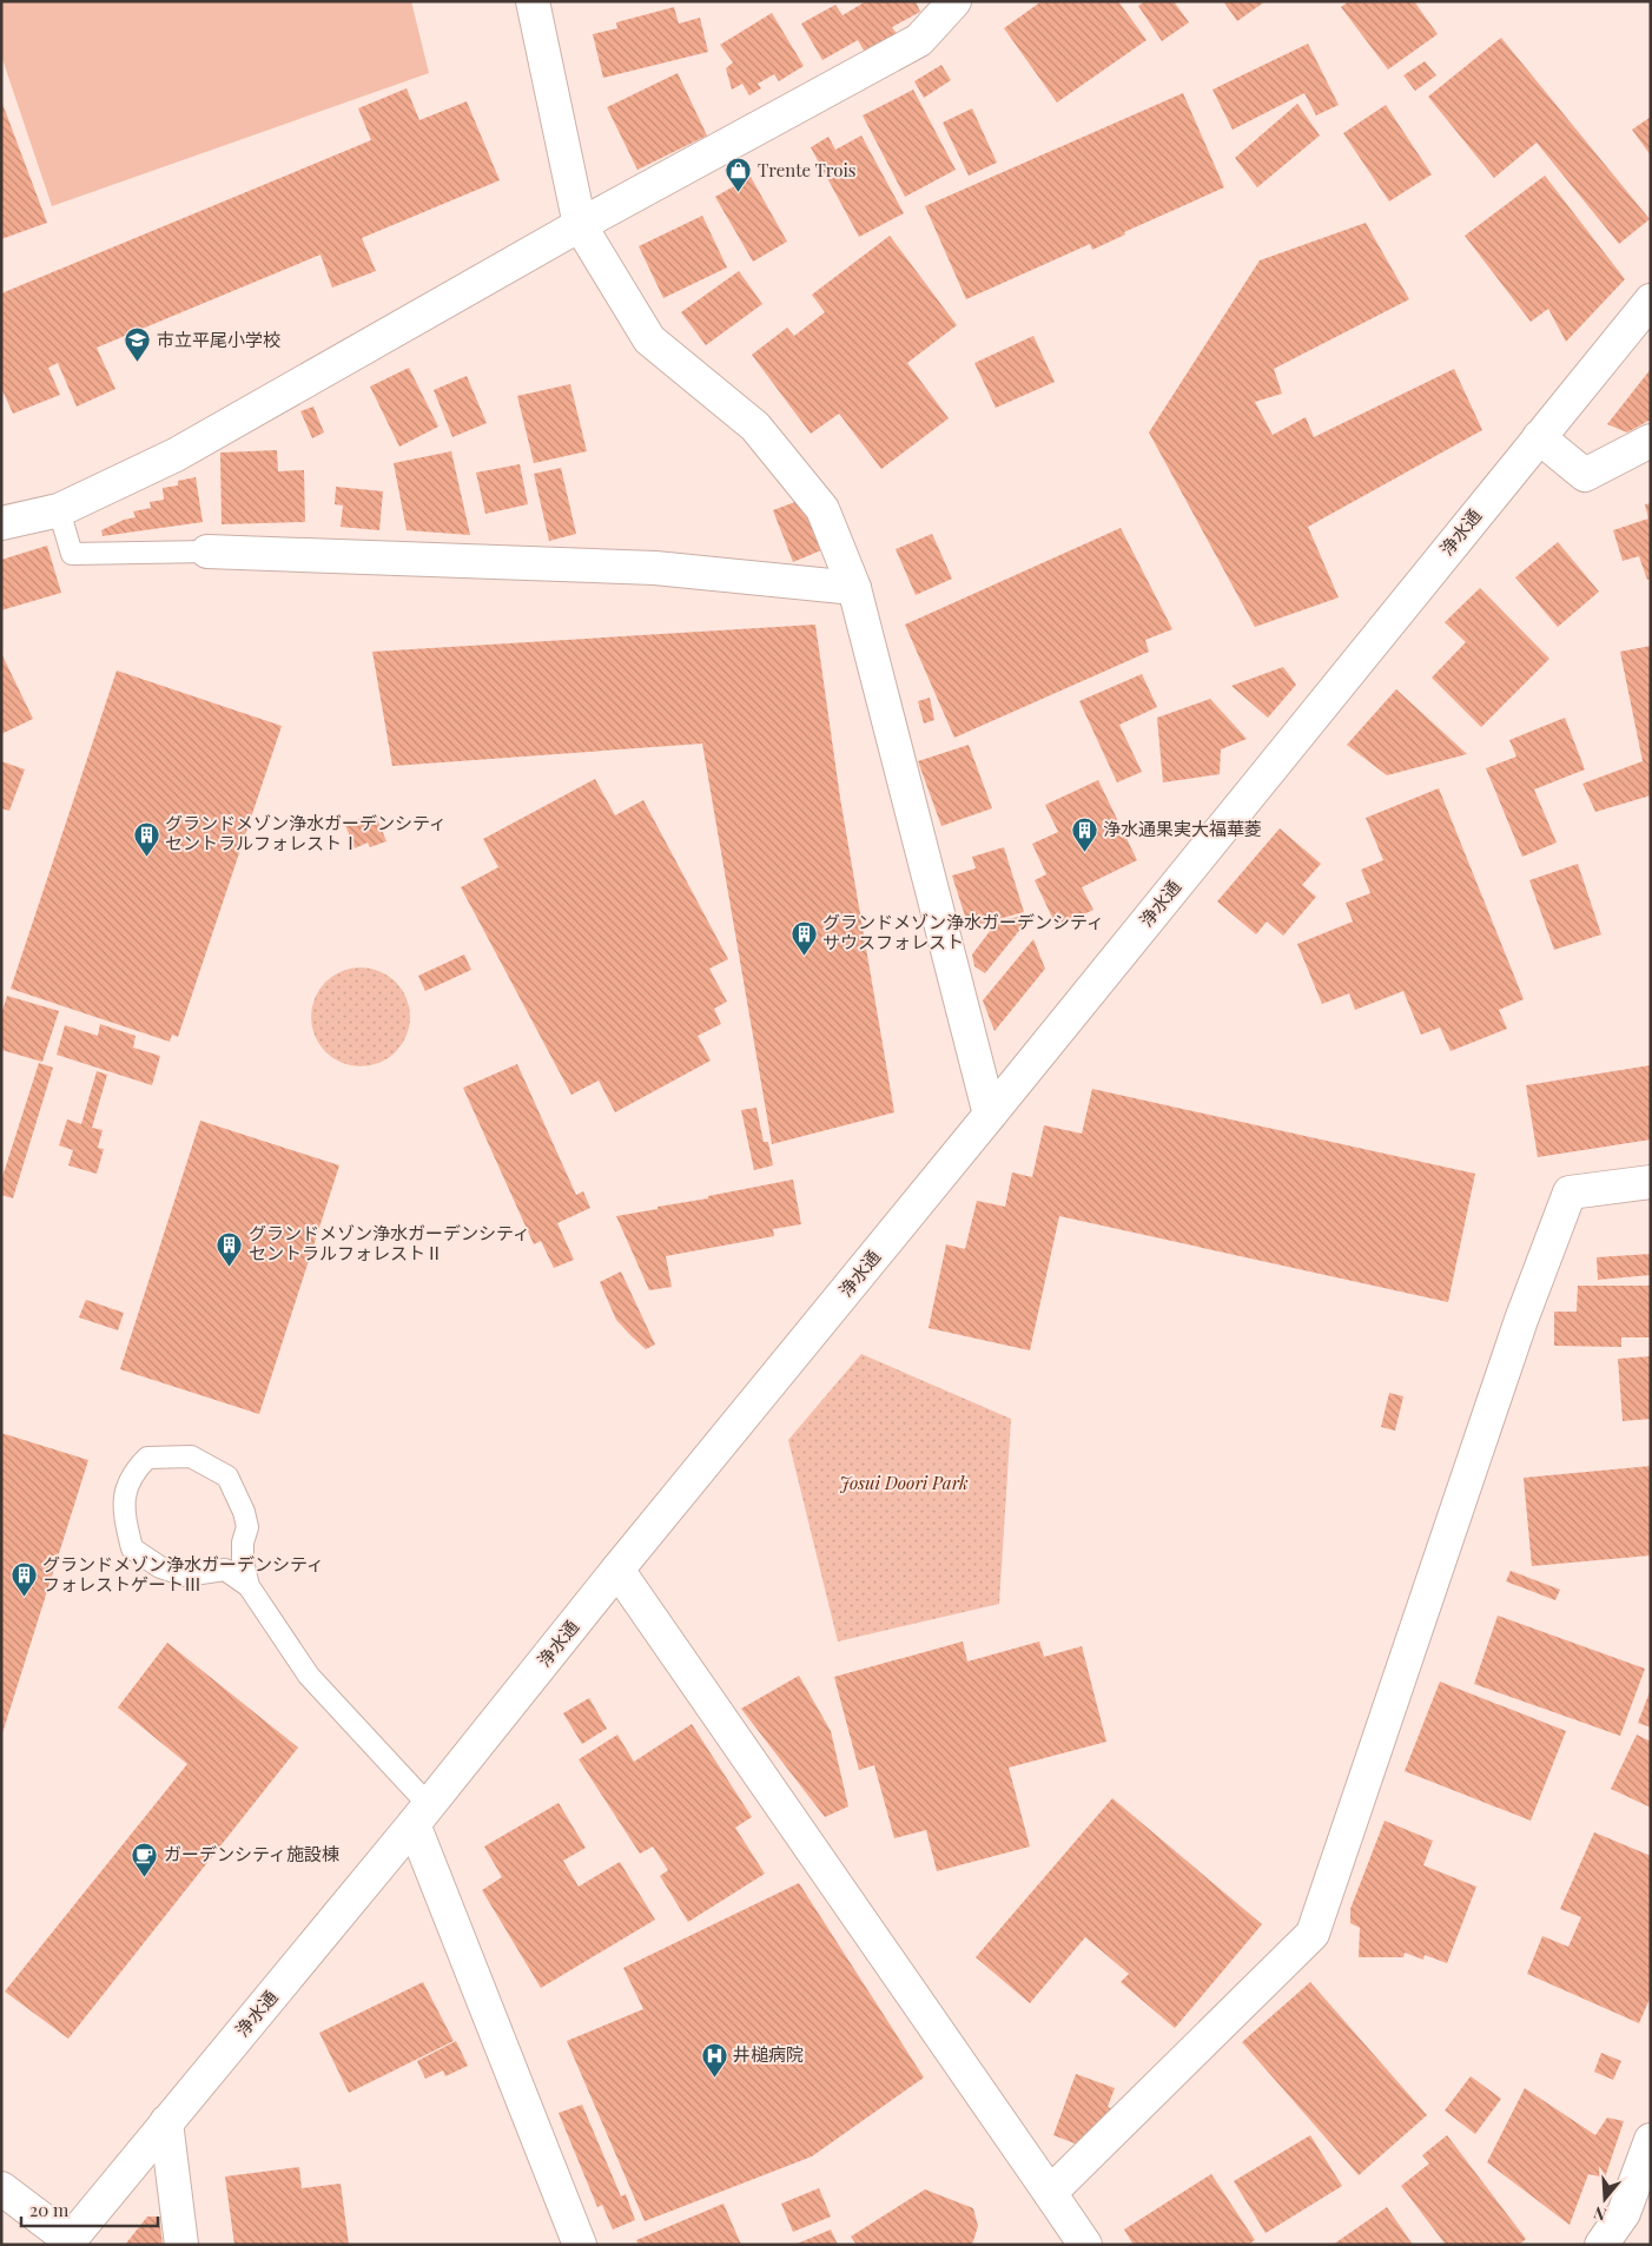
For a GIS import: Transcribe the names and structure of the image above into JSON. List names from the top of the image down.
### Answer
{
  "streets": {
    "street": ["浄水通"]
  },
  "parks": ["Josui Doori Park"],
  "places": {
    "shop": ["Trente Trois"],
    "school or university": ["市立平尾小学校"],
    "building": [
      "浄水通果実大福華菱",
      "グランドメゾン浄水ガーデンシティ セントラルフォレストⅠ",
      "グランドメゾン浄水ガーデンシティ サウスフォレスト",
      "グランドメゾン浄水ガーデンシティ セントラルフォレストⅡ",
      "グランドメゾン浄水ガーデンシティ フォレストゲートⅢ"
    ],
    "cafe": ["ガーデンシティ施設棟"],
    "hospital": ["井槌病院"]
  },
  "scale_bar": "20 m",
  "north": "bottom"
}
